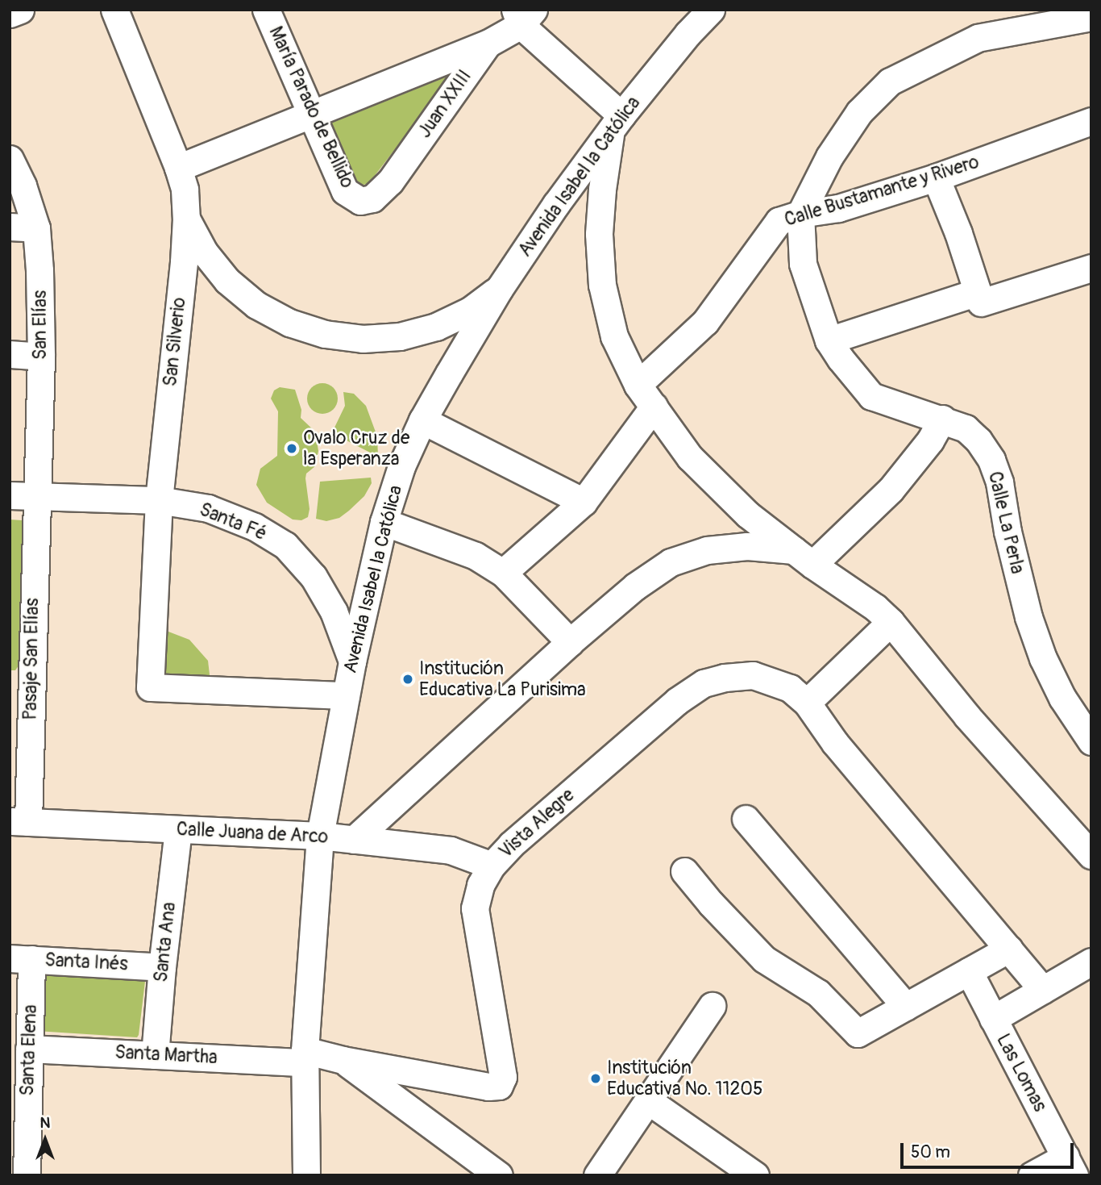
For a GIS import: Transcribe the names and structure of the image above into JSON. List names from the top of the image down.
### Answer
{
  "streets": {
    "street": [
      "Juan XXIII",
      "María Parado de Bellido",
      "Avenida Isabel la Católica",
      "Calle Bustamante y Rivero",
      "San Elías",
      "San Silverio",
      "Santa Fé",
      "Calle La Perla",
      "Pasaje San Elías",
      "Vista Alegre",
      "Calle Juana de Arco",
      "Santa Ana",
      "Santa Inés",
      "Santa Elena",
      "Santa Martha",
      "Las Lomas"
    ]
  },
  "crossings": [
    ["Juan XXIII", "María Parado de Bellido"],
    ["Avenida Isabel la Católica", "San Silverio"],
    ["Avenida Isabel la Católica", "Santa Fé"],
    ["Avenida Isabel la Católica", "Calle Juana de Arco"],
    ["Avenida Isabel la Católica", "Santa Martha"],
    ["Calle Bustamante y Rivero", "Calle La Perla"],
    ["San Elías", "Santa Fé"],
    ["San Elías", "Pasaje San Elías"],
    ["San Silverio", "Santa Fé"],
    ["Santa Fé", "Pasaje San Elías"],
    ["Pasaje San Elías", "Calle Juana de Arco"],
    ["Vista Alegre", "Calle Juana de Arco"],
    ["Vista Alegre", "Santa Martha"],
    ["Calle Juana de Arco", "Santa Ana"],
    ["Santa Ana", "Santa Inés"],
    ["Santa Ana", "Santa Martha"],
    ["Santa Inés", "Santa Elena"],
    ["Santa Elena", "Santa Martha"]
  ],
  "places": ["Ovalo Cruz de la Esperanza", "Institución Educativa La Purisima", "Institución Educativa No. 11205"],
  "scale_bar": "50 m",
  "north": "top"
}
